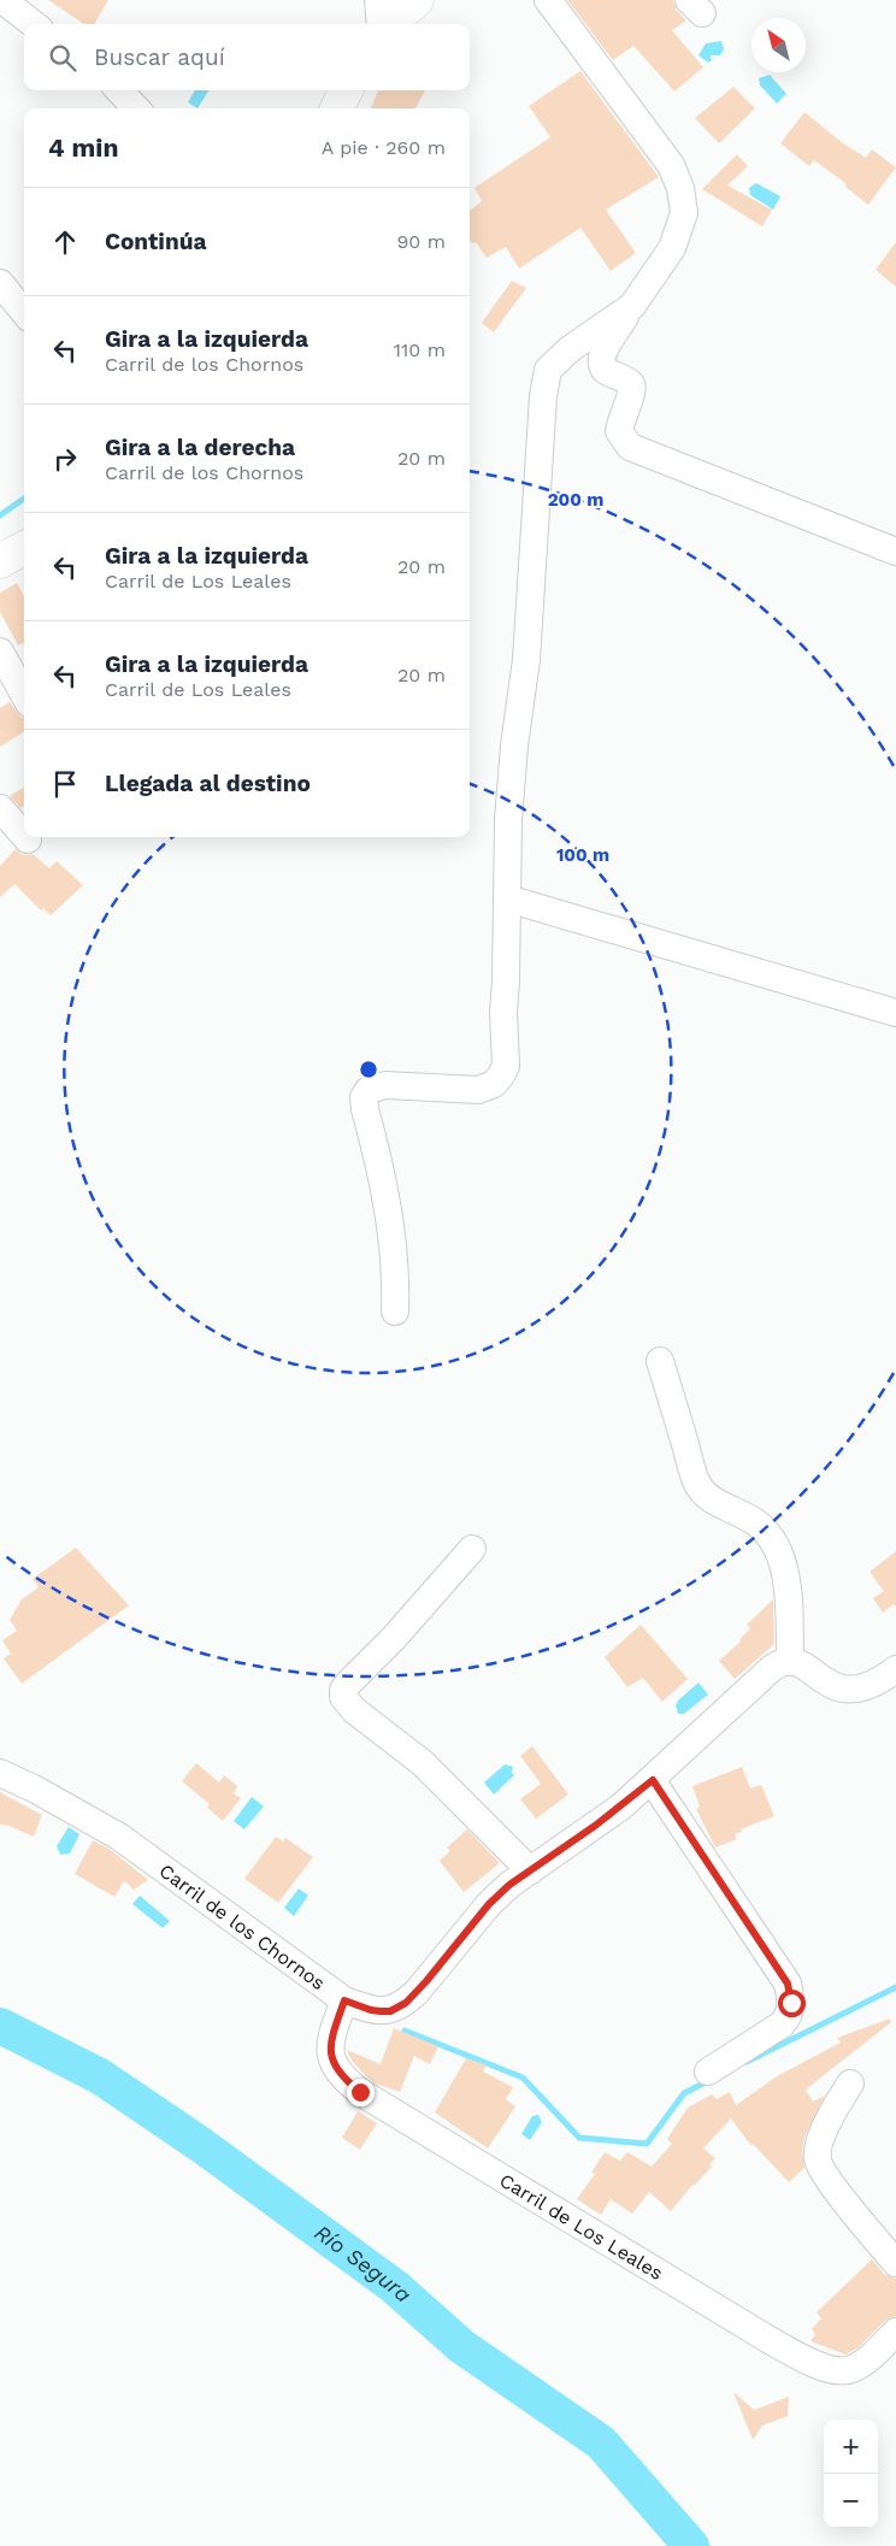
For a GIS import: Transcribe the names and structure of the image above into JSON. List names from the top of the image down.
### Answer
{
  "streets": {
    "street": ["Carril de los Chornos", "Carril de Los Leales"]
  },
  "crossings": [
    ["Carril de los Chornos", "Carril de Los Leales"]
  ],
  "water": ["Río Segura"],
  "north": "top left",
  "page": {
    "search": "Buscar aquí",
    "heading": ["4 min", "A pie · 260 m"],
    "list": [
      ["Continúa", "90 m"],
      ["Gira a la izquierda", "Carril de los Chornos", "110 m"],
      ["Gira a la derecha", "Carril de los Chornos", "20 m"],
      ["Gira a la izquierda", "Carril de Los Leales", "20 m"],
      ["Gira a la izquierda", "Carril de Los Leales", "20 m"],
      "Llegada al destino"
    ],
    "map_buttons": ["+", "−"]
  },
  "rings": ["200 m", "100 m"]
}
